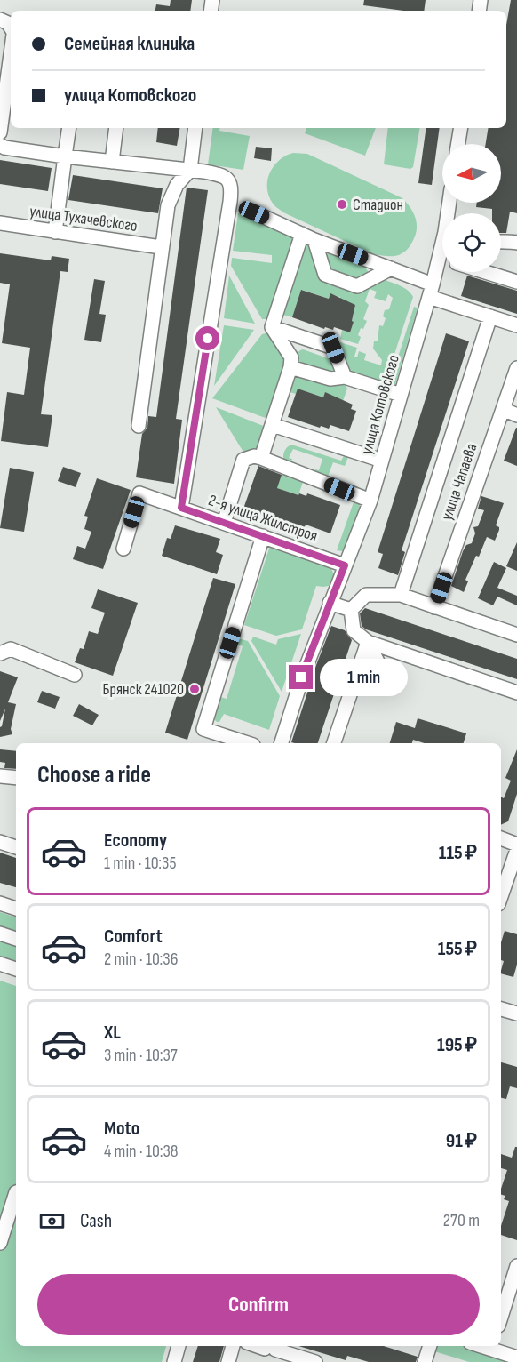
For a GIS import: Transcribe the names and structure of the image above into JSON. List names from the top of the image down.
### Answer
{
  "streets": {
    "street": [
      "улица Тухачевского",
      "улица Котовского",
      "улица Чапаева",
      "2-я улица Жилстроя"
    ]
  },
  "crossings": [
    ["улица Котовского", "2-я улица Жилстроя"]
  ],
  "places": ["Стадион", "Брянск 241020"],
  "north": "left",
  "page": {
    "banner": ["Семейная клиника", "улица Котовского"],
    "bubble": "1 min",
    "heading": "Choose a ride",
    "list": [
      {
        "name": "Economy",
        "note": "1 min · 10:35",
        "value": "115 ₽"
      },
      {
        "name": "Comfort",
        "note": "2 min · 10:36",
        "value": "155 ₽"
      },
      {
        "name": "XL",
        "note": "3 min · 10:37",
        "value": "195 ₽"
      },
      {
        "name": "Moto",
        "note": "4 min · 10:38",
        "value": "91 ₽"
      }
    ],
    "pay": ["Cash", "270 m"],
    "buttons": "Confirm"
  }
}
